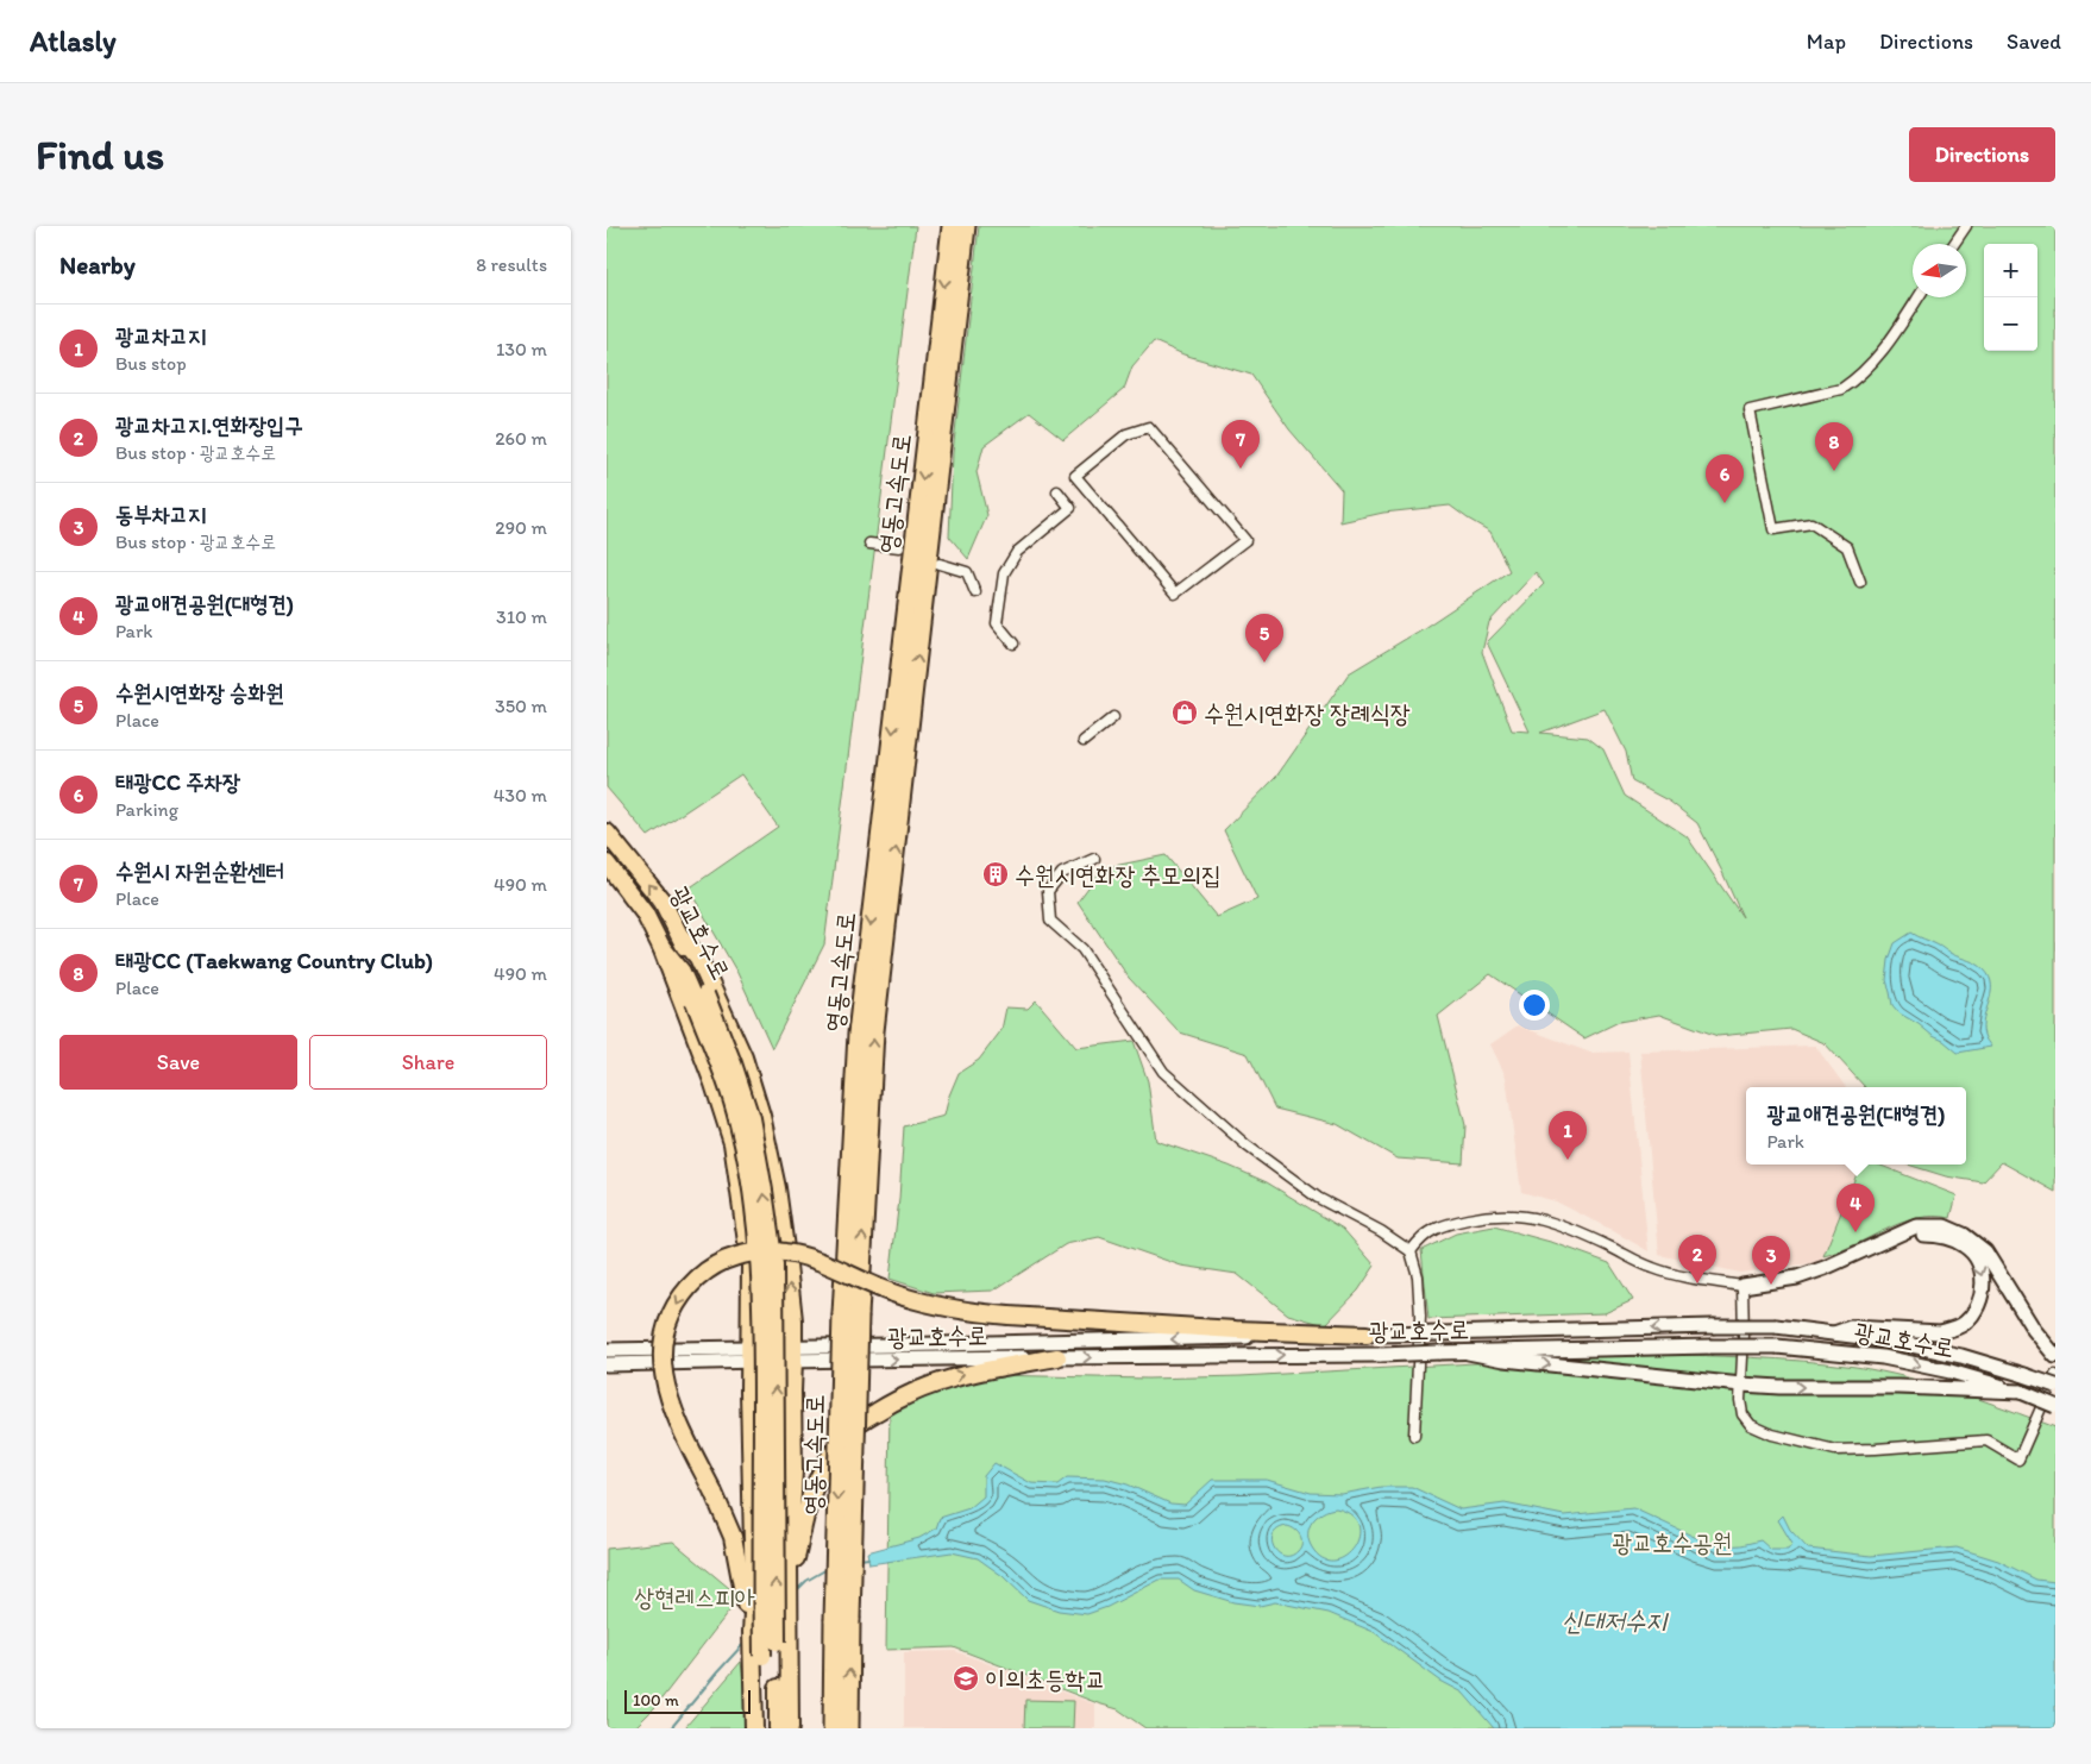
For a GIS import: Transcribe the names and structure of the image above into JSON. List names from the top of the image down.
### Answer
{
  "streets": {
    "highway": ["영동고속도로", "광교호수로"]
  },
  "water": ["신대저수지"],
  "parks": ["광교호수공원", "상현레스피아"],
  "places": {
    "shop": ["수원시연화장 장례식장"],
    "building": ["수원시연화장 추모의집"],
    "school or university": ["이의초등학교"]
  },
  "scale_bar": "100 m",
  "north": "left",
  "page": {
    "header": "Atlasly",
    "nav": ["Map", "Directions", "Saved"],
    "buttons": [
      "Directions",
      ["Save", "Share"]
    ],
    "title": "Find us",
    "heading": ["Nearby", "8 results"],
    "map_buttons": ["+", "−"],
    "list": [
      {
        "mark": "1",
        "name": "광교차고지",
        "note": "Bus stop",
        "value": "130 m"
      },
      {
        "mark": "2",
        "name": "광교차고지.연화장입구",
        "note": "Bus stop · 광교호수로",
        "value": "260 m"
      },
      {
        "mark": "3",
        "name": "동부차고지",
        "note": "Bus stop · 광교호수로",
        "value": "290 m"
      },
      {
        "mark": "4",
        "name": "광교애견공원(대형견)",
        "note": "Park",
        "value": "310 m"
      },
      {
        "mark": "5",
        "name": "수원시연화장 승화원",
        "note": "Place",
        "value": "350 m"
      },
      {
        "mark": "6",
        "name": "태광CC 주차장",
        "note": "Parking",
        "value": "430 m"
      },
      {
        "mark": "7",
        "name": "수원시 자원순환센터",
        "note": "Place",
        "value": "490 m"
      },
      {
        "mark": "8",
        "name": "태광CC (Taekwang Country Club)",
        "note": "Place",
        "value": "490 m"
      }
    ],
    "pins": [
      "7",
      "8",
      "6",
      "5",
      "1",
      "4",
      "2",
      "3"
    ],
    "popup": ["광교애견공원(대형견)", "Park"],
    "scale": "100 m"
  }
}
